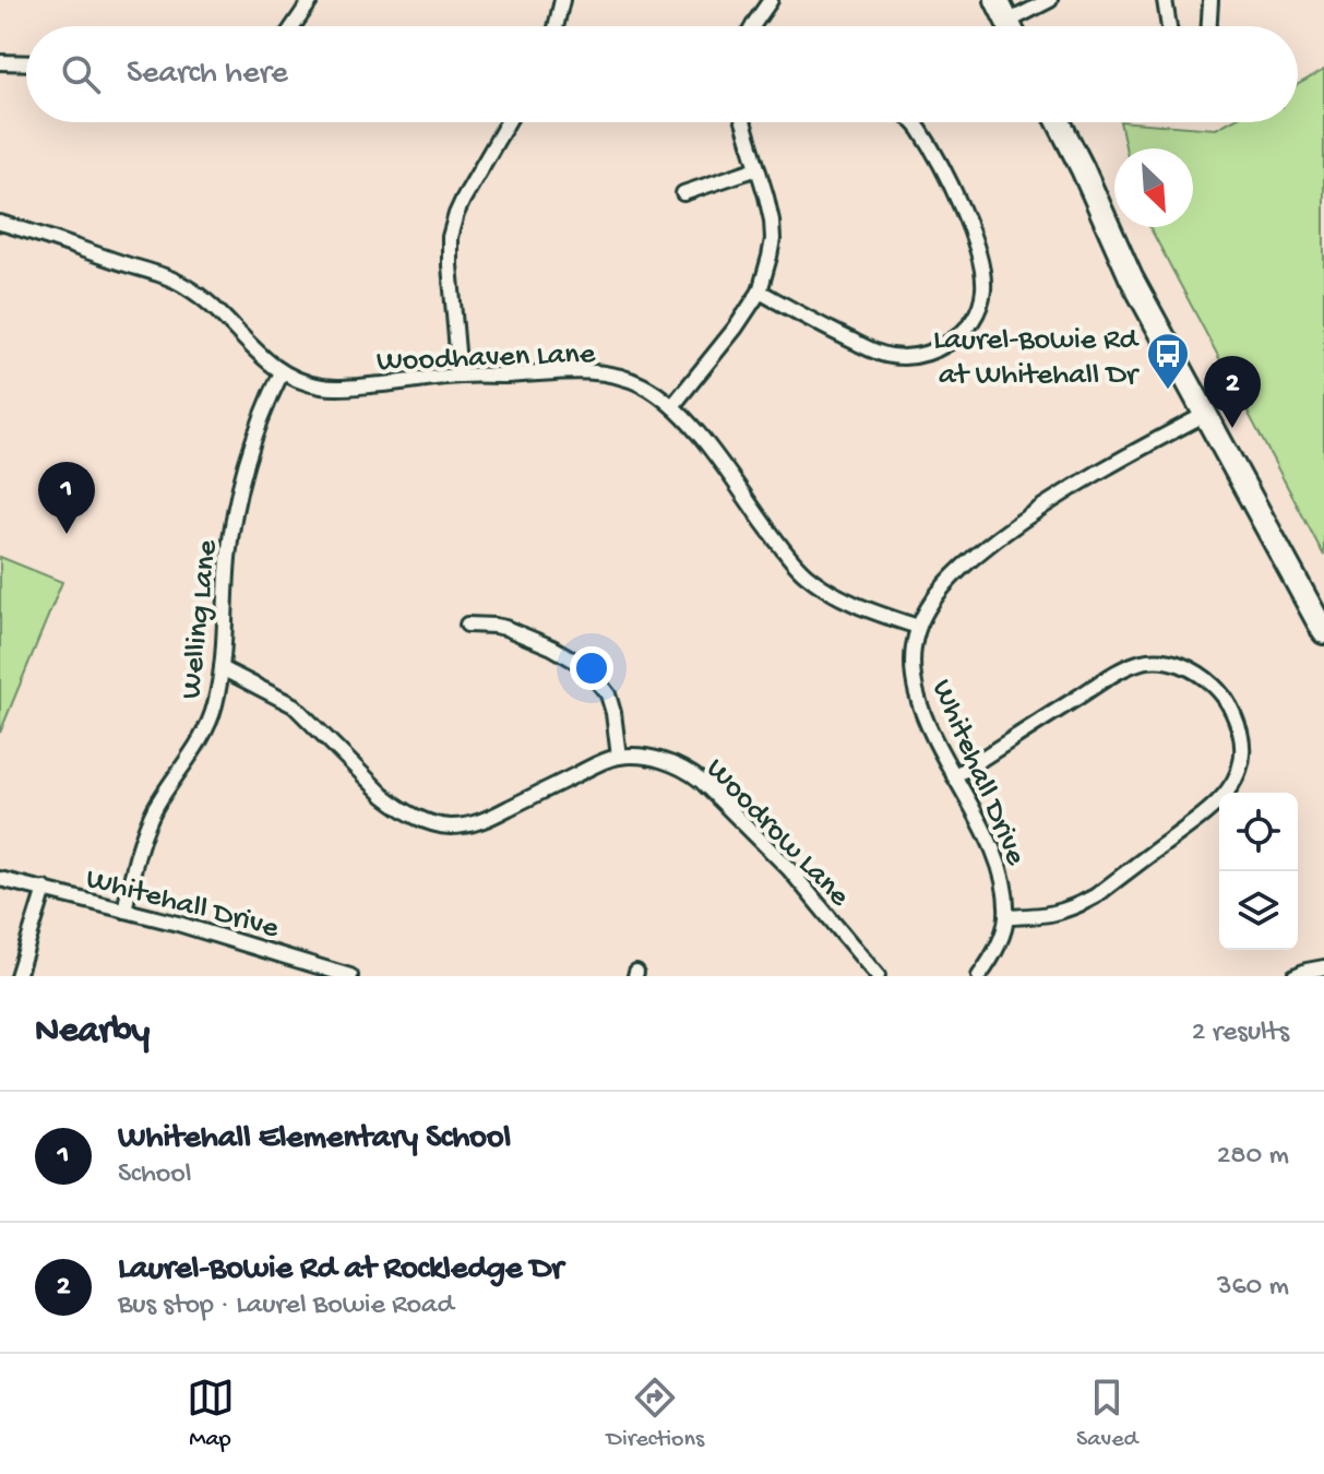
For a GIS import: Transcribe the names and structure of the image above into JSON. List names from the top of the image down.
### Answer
{
  "streets": {
    "street": [
      "Woodhaven Lane",
      "Welling Lane",
      "Whitehall Drive",
      "Woodrow Lane"
    ]
  },
  "crossings": [
    ["Woodhaven Lane", "Welling Lane"],
    ["Woodhaven Lane", "Whitehall Drive"],
    ["Welling Lane", "Whitehall Drive"],
    ["Welling Lane", "Woodrow Lane"]
  ],
  "places": {
    "bus stop": ["Laurel-Bowie Rd at Whitehall Dr"]
  },
  "north": "bottom right",
  "page": {
    "search": "Search here",
    "pins": ["2", "1"],
    "heading": ["Nearby", "2 results"],
    "list": [
      {
        "mark": "1",
        "name": "Whitehall Elementary School",
        "note": "School",
        "value": "280 m"
      },
      {
        "mark": "2",
        "name": "Laurel-Bowie Rd at Rockledge Dr",
        "note": "Bus stop · Laurel Bowie Road",
        "value": "360 m"
      }
    ],
    "nav": ["Map", "Directions", "Saved"]
  }
}
